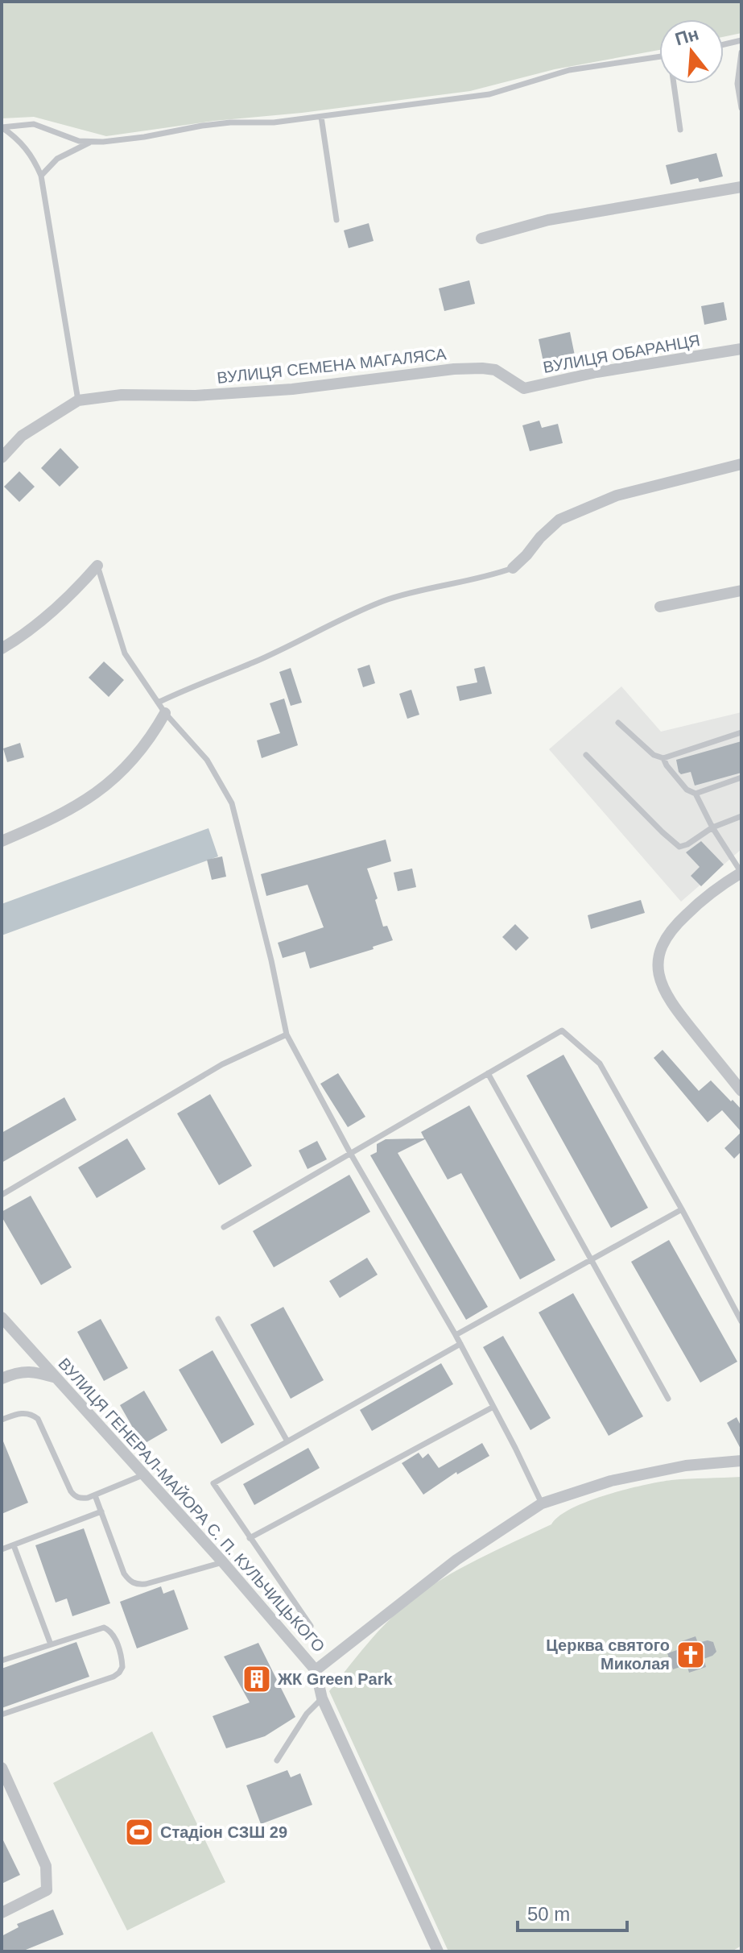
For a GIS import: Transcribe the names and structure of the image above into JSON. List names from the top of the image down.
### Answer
{
  "streets": {
    "street": ["ВУЛИЦЯ ОБАРАНЦЯ", "ВУЛИЦЯ СЕМЕНА МАГАЛЯСА", "ВУЛИЦЯ ГЕНЕРАЛ-МАЙОРА С. П. КУЛЬЧИЦЬКОГО"]
  },
  "crossings": [
    ["ВУЛИЦЯ ОБАРАНЦЯ", "ВУЛИЦЯ СЕМЕНА МАГАЛЯСА"]
  ],
  "places": {
    "church": ["Церква святого Миколая"],
    "building": ["ЖК Green Park"],
    "sports": ["Стадіон СЗШ 29"]
  },
  "scale_bar": "50 m",
  "north": "top"
}
